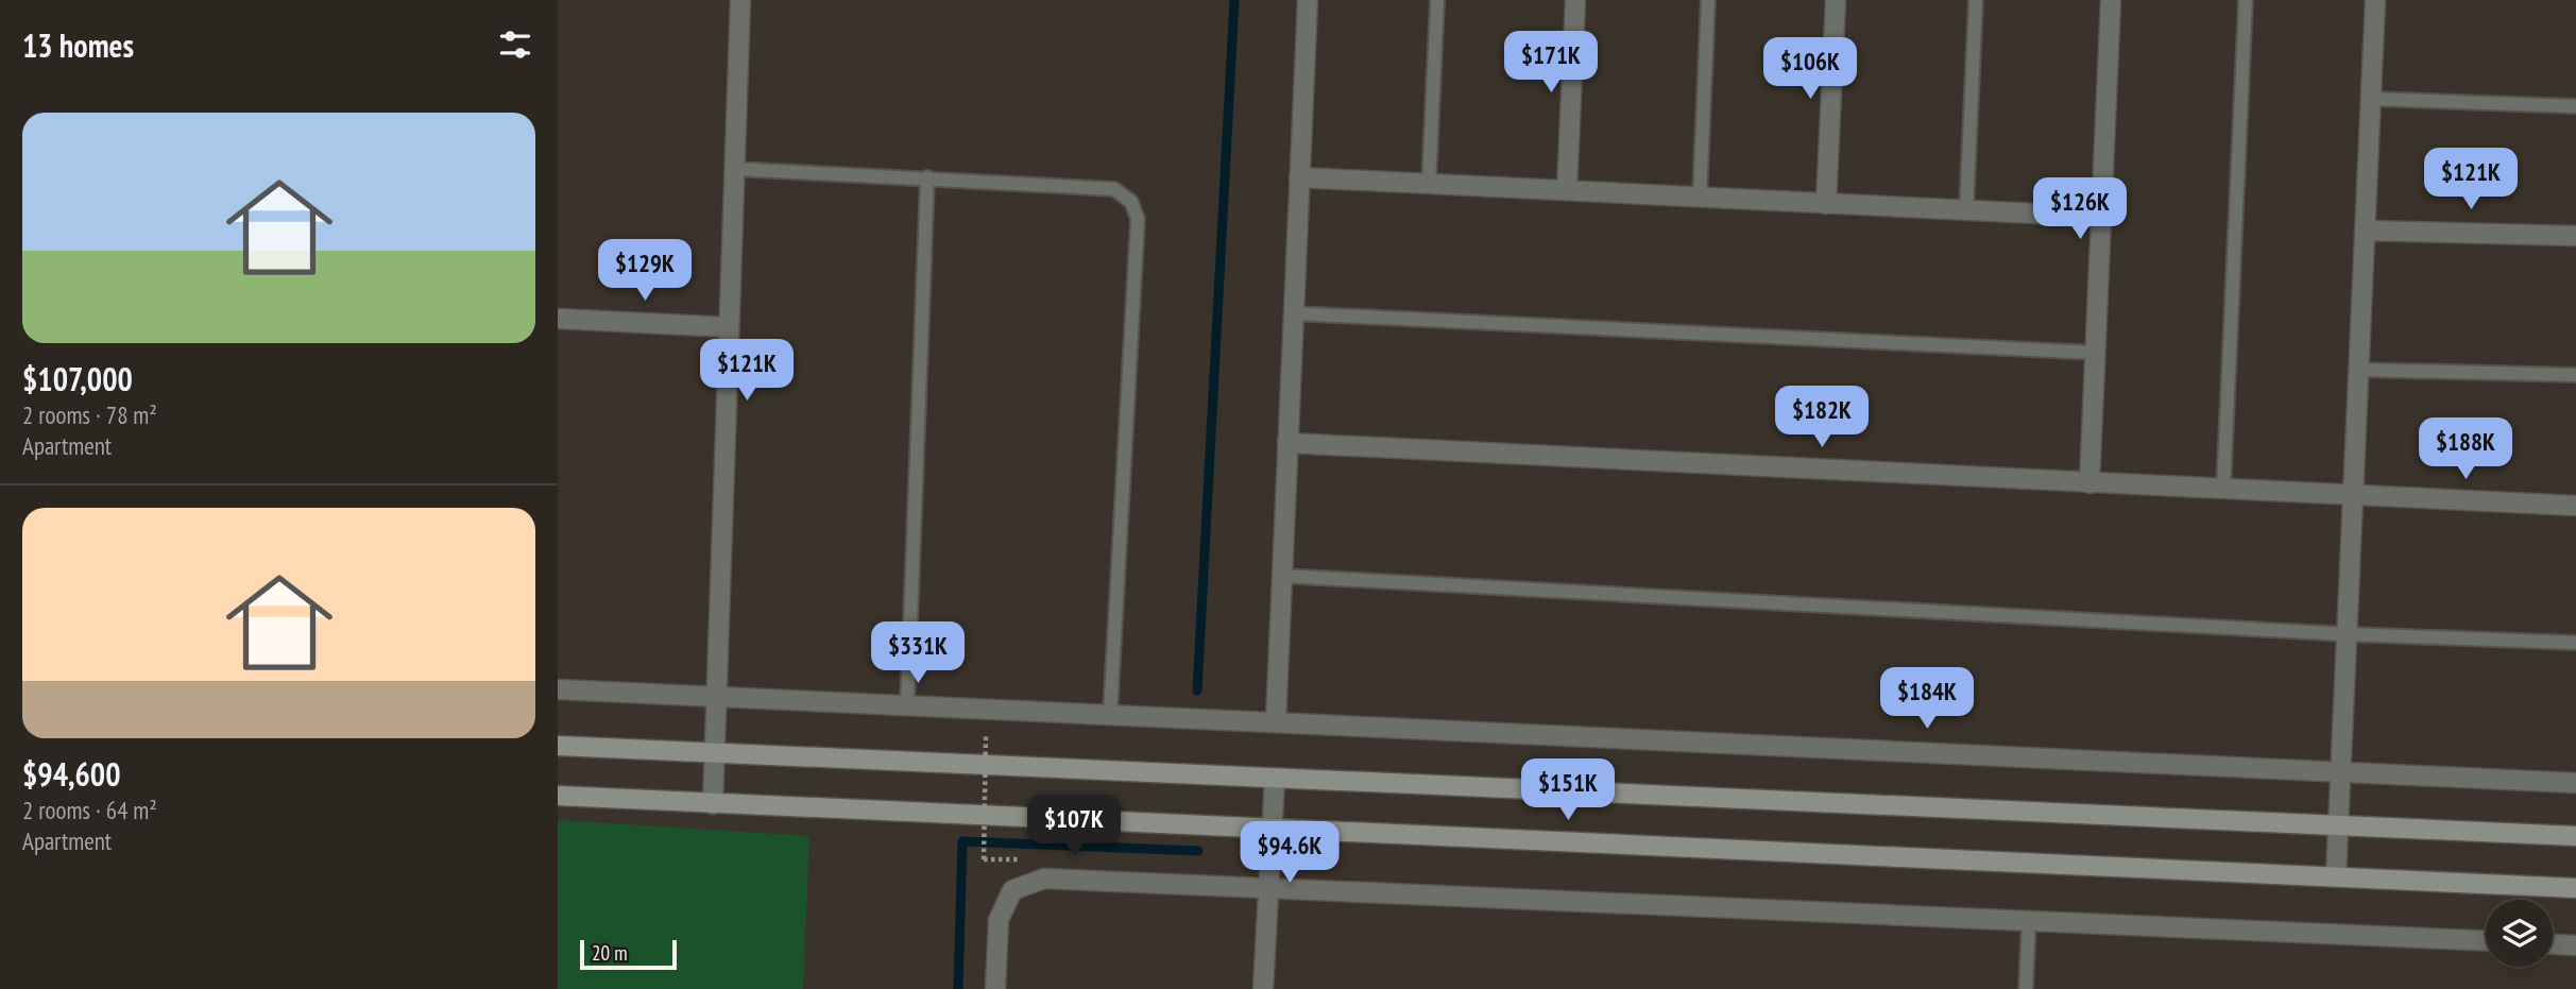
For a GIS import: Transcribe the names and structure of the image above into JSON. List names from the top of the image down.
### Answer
{
  "scale_bar": "20 m",
  "page": {
    "heading": "13 homes",
    "price": [
      "$171K",
      "$106K",
      "$121K",
      "$126K",
      "$129K",
      "$121K",
      "$182K",
      "$188K",
      "$331K",
      "$184K",
      "$151K",
      "$107K",
      "$94.6K"
    ],
    "list": [
      {
        "name": "$107,000",
        "note": "2 rooms · 78 m² · Apartment"
      },
      {
        "name": "$94,600",
        "note": "2 rooms · 64 m² · Apartment"
      }
    ],
    "scale": "20 m"
  }
}
